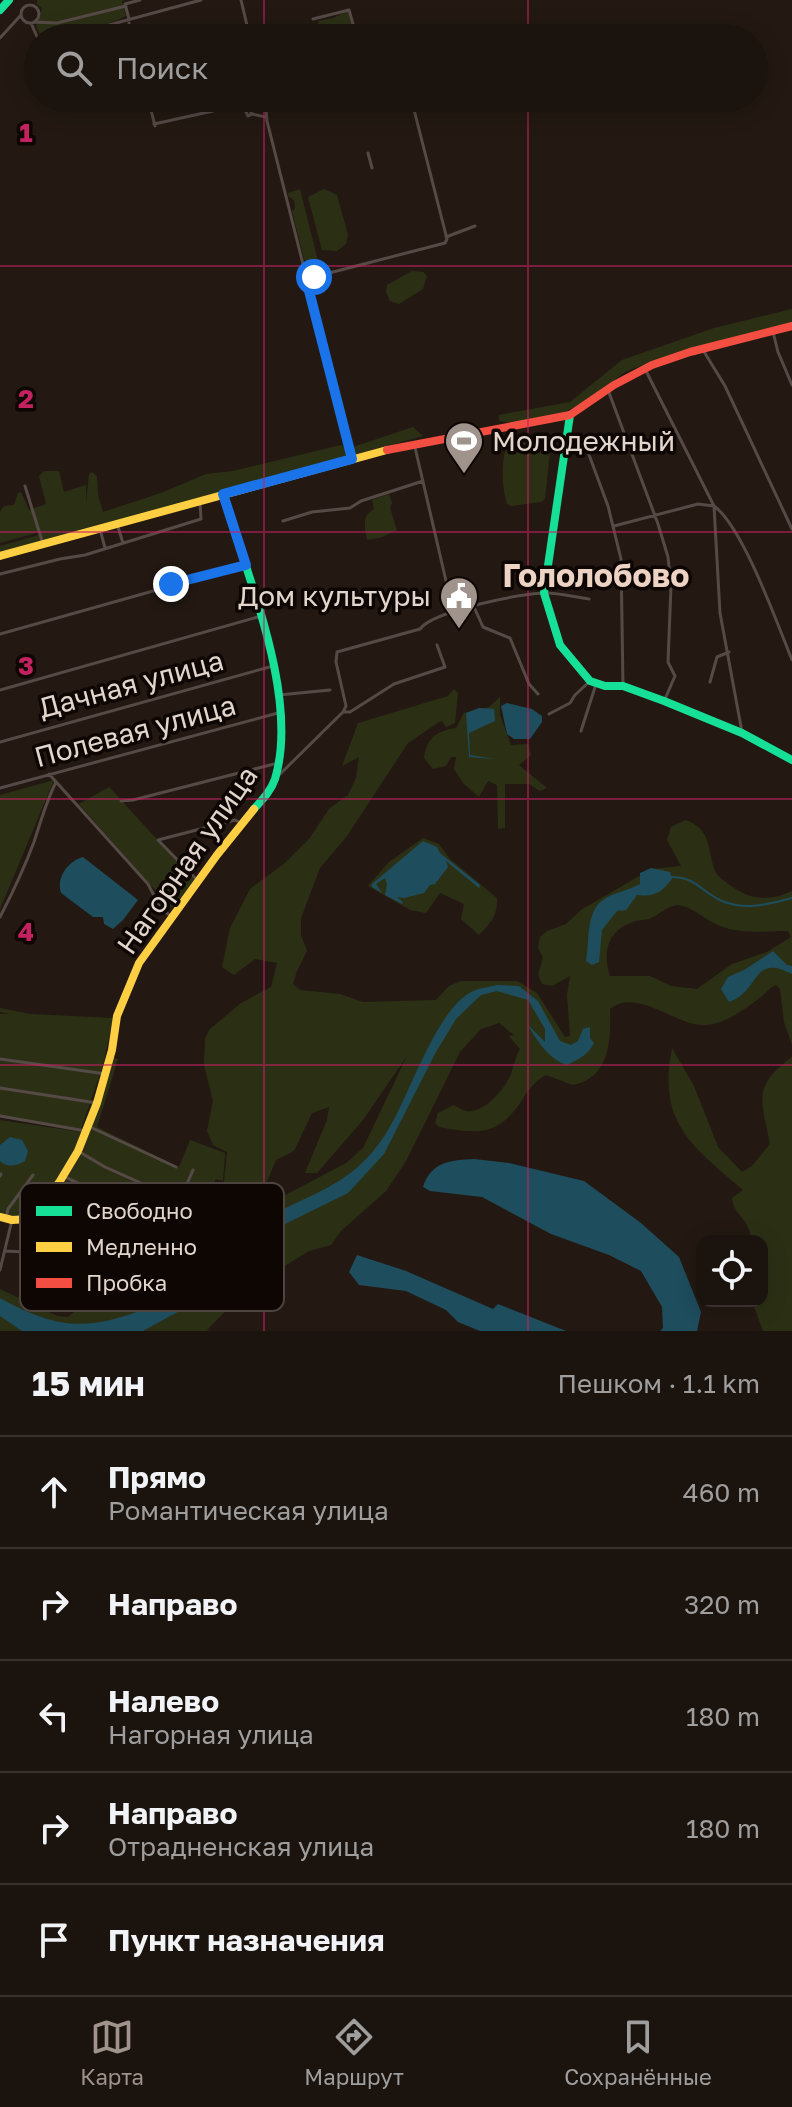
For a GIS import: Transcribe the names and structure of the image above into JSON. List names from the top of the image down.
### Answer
{
  "streets": {
    "main road": ["Нагорная улица"],
    "street": ["Дачная улица", "Полевая улица"]
  },
  "crossings": [
    ["Дачная улица", "Нагорная улица"],
    ["Полевая улица", "Нагорная улица"]
  ],
  "districts": ["Гололобово"],
  "places": {
    "sports": ["Молодежный"],
    "public building": ["Дом культуры"]
  },
  "legend": ["Свободно", "Медленно", "Пробка"],
  "page": {
    "search": "Поиск",
    "heading": ["15 мин", "Пешком · 1.1 km"],
    "list": [
      ["Прямо", "Романтическая улица", "460 m"],
      ["Направо", "320 m"],
      ["Налево", "Нагорная улица", "180 m"],
      ["Направо", "Отрадненская улица", "180 m"],
      "Пункт назначения"
    ],
    "nav": ["Карта", "Маршрут", "Сохранённые"]
  },
  "grid": {
    "rows": [
      "1",
      "2",
      "3",
      "4"
    ]
  }
}
